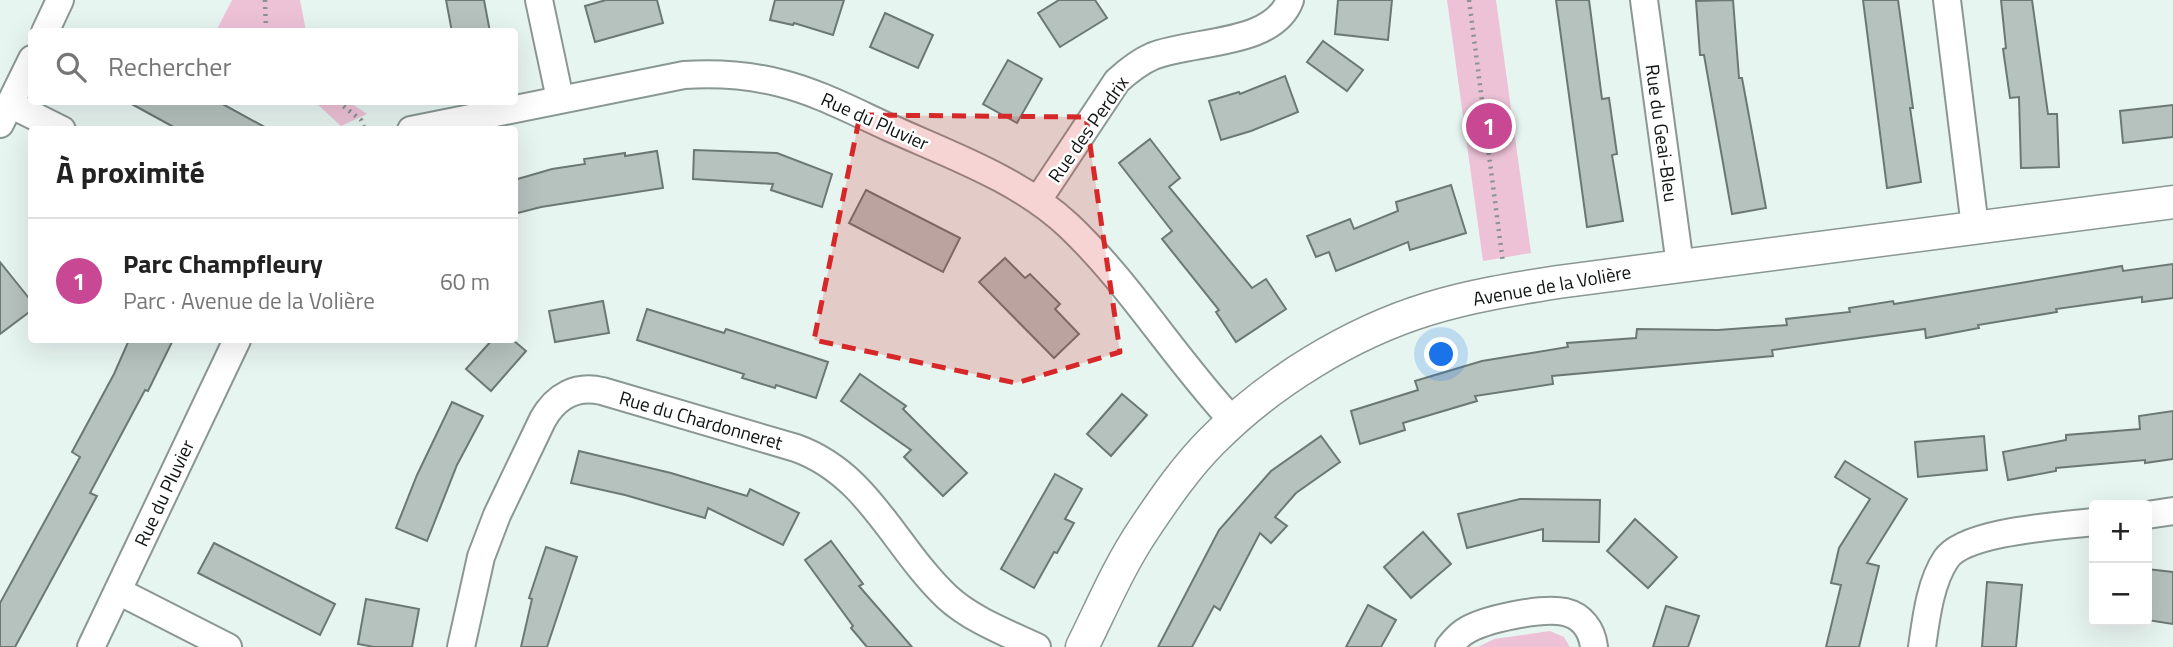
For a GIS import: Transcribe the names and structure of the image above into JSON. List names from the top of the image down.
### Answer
{
  "streets": {
    "street": [
      "Rue du Pluvier",
      "Rue des Perdrix",
      "Rue du Geai-Bleu",
      "Avenue de la Volière",
      "Rue du Chardonneret"
    ]
  },
  "crossings": [
    ["Rue du Pluvier", "Rue des Perdrix"],
    ["Rue du Pluvier", "Avenue de la Volière"],
    ["Rue du Geai-Bleu", "Avenue de la Volière"]
  ],
  "page": {
    "search": "Rechercher",
    "pins": "1",
    "heading": "À proximité",
    "list": [
      {
        "mark": "1",
        "name": "Parc Champfleury",
        "note": "Parc · Avenue de la Volière",
        "value": "60 m"
      }
    ],
    "map_buttons": ["+", "−"]
  }
}
